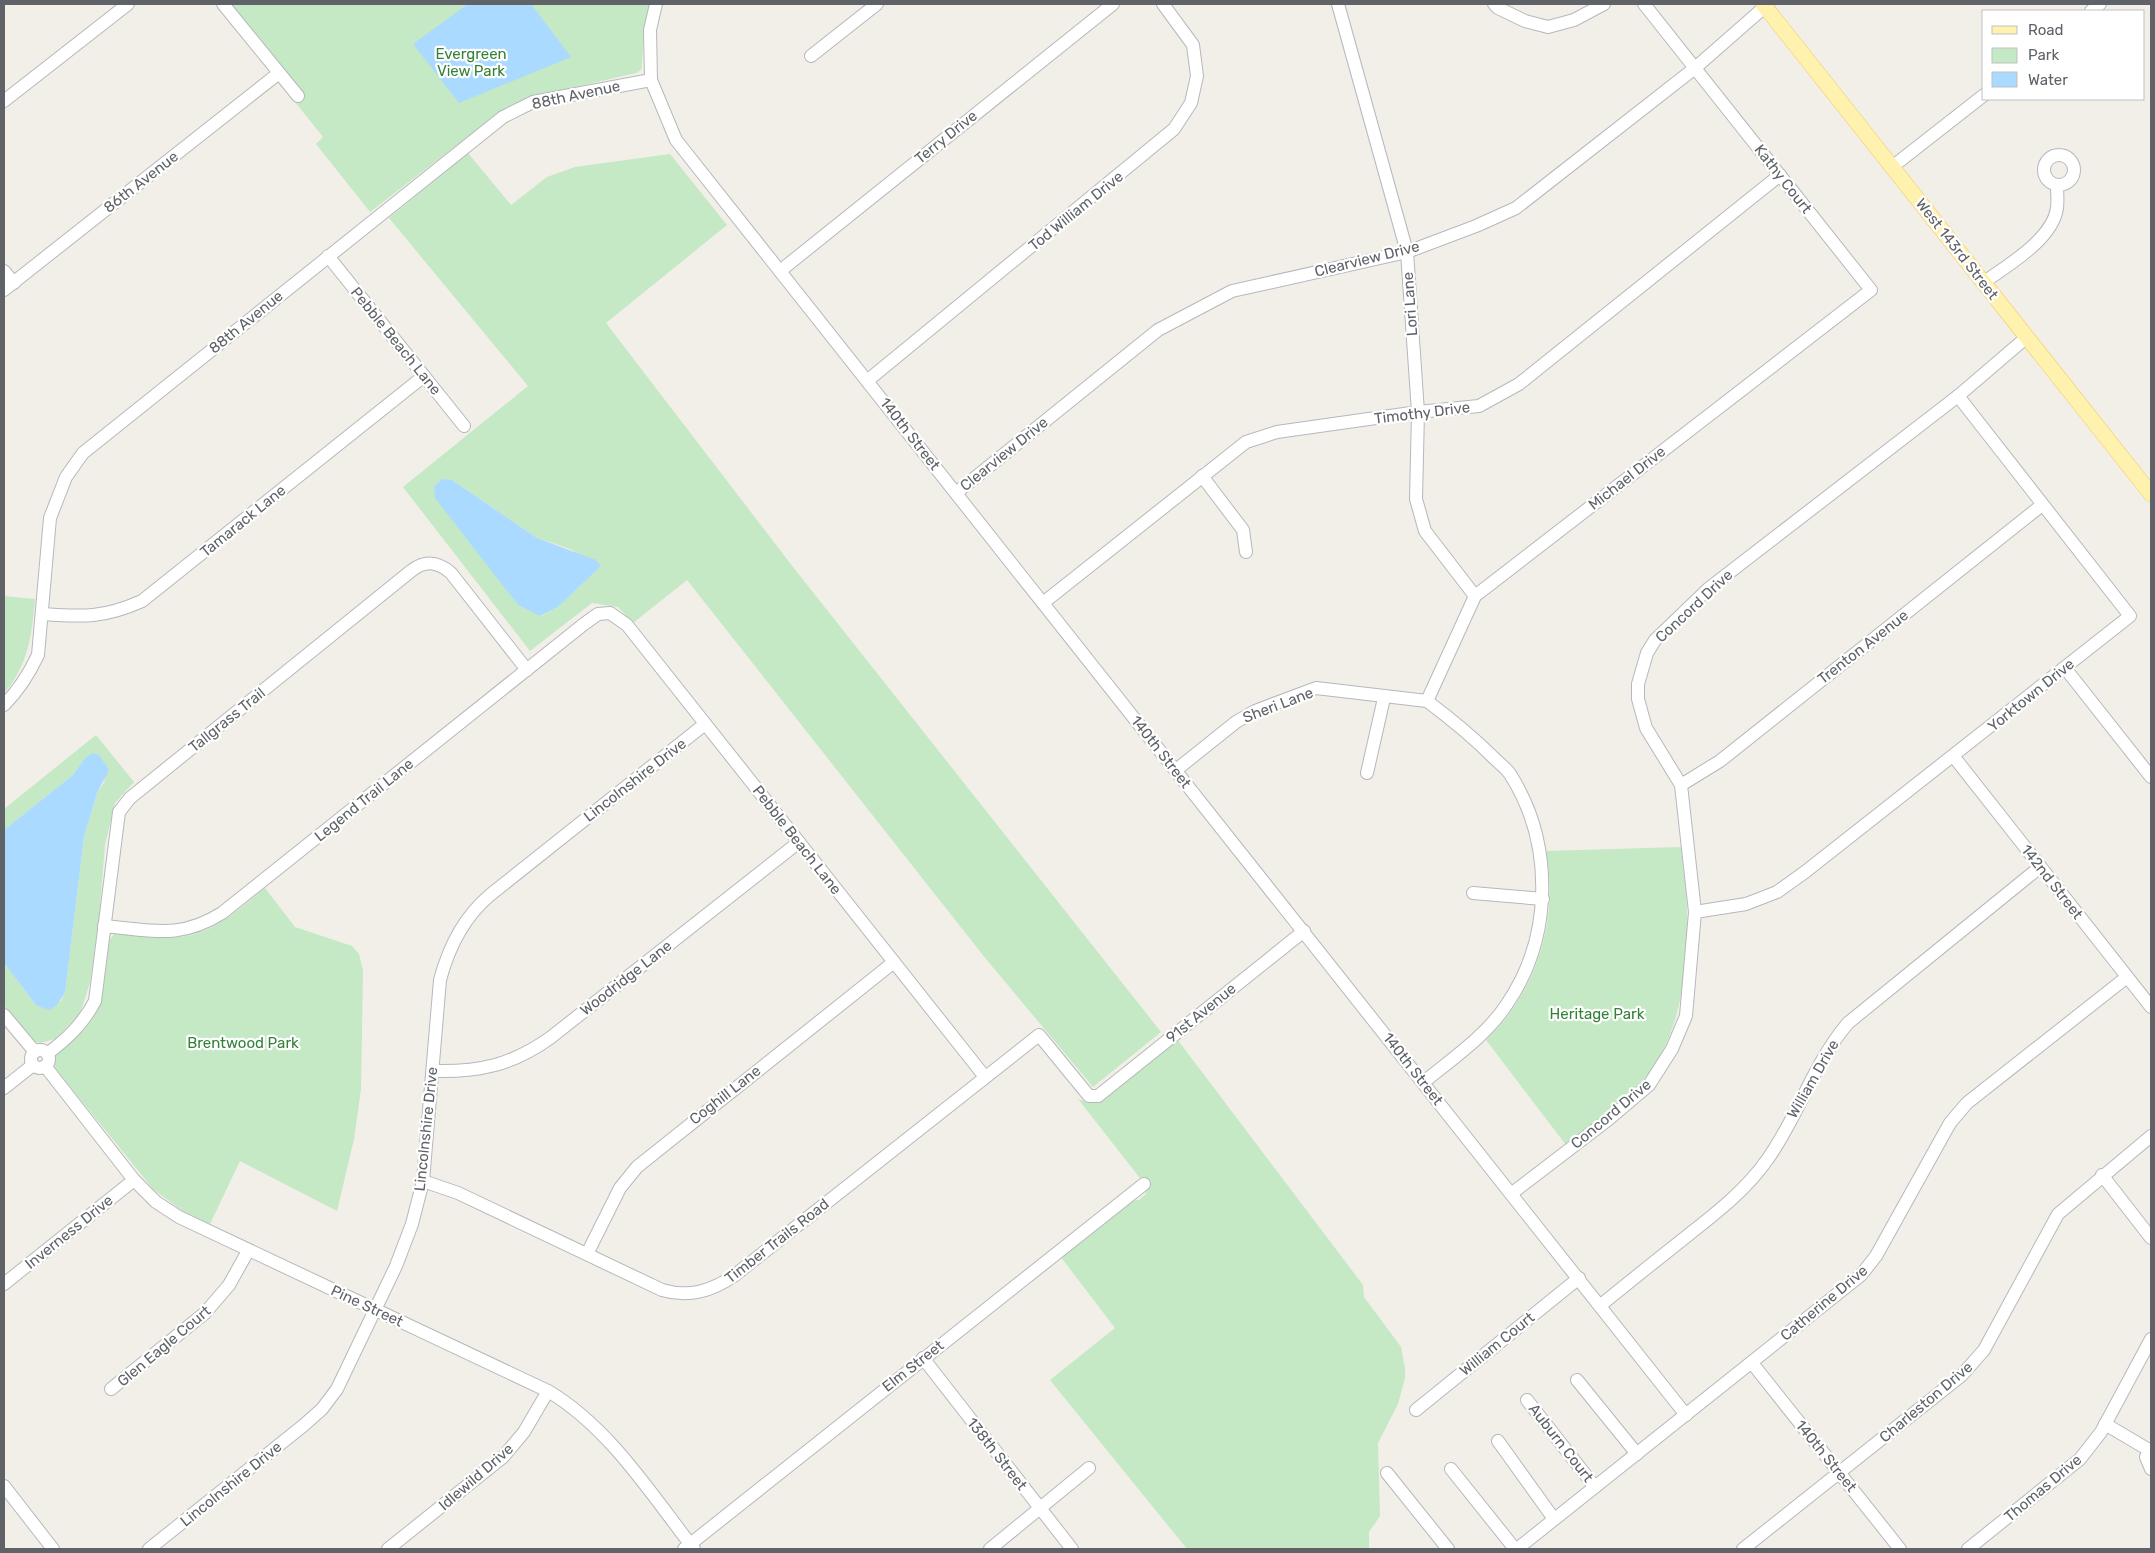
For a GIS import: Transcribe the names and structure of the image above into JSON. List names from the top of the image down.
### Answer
{
  "streets": {
    "main road": ["West 143rd Street"],
    "street": [
      "88th Avenue",
      "Terry Drive",
      "Kathy Court",
      "86th Avenue",
      "Tod William Drive",
      "Clearview Drive",
      "Lori Lane",
      "Pebble Beach Lane",
      "Timothy Drive",
      "140th Street",
      "Michael Drive",
      "Tamarack Lane",
      "Concord Drive",
      "Trenton Avenue",
      "Yorktown Drive",
      "Sheri Lane",
      "Tallgrass Trail",
      "Lincolnshire Drive",
      "Legend Trail Lane",
      "142nd Street",
      "Woodridge Lane",
      "91st Avenue",
      "William Drive",
      "Coghill Lane",
      "Inverness Drive",
      "Timber Trails Road",
      "Catherine Drive",
      "Pine Street",
      "William Court",
      "Glen Eagle Court",
      "Elm Street",
      "Charleston Drive",
      "Auburn Court",
      "138th Street",
      "Idlewild Drive",
      "Thomas Drive"
    ]
  },
  "crossings": [
    ["88th Avenue", "Pebble Beach Lane"],
    ["88th Avenue", "140th Street"],
    ["88th Avenue", "Tamarack Lane"],
    ["Terry Drive", "140th Street"],
    ["Kathy Court", "Clearview Drive"],
    ["Kathy Court", "Timothy Drive"],
    ["Kathy Court", "Michael Drive"],
    ["Tod William Drive", "140th Street"],
    ["West 143rd Street", "Clearview Drive"],
    ["West 143rd Street", "Concord Drive"],
    ["Clearview Drive", "Lori Lane"],
    ["Clearview Drive", "140th Street"],
    ["Lori Lane", "Timothy Drive"],
    ["Lori Lane", "Michael Drive"],
    ["Pebble Beach Lane", "Tamarack Lane"],
    ["Pebble Beach Lane", "Lincolnshire Drive"],
    ["Pebble Beach Lane", "Legend Trail Lane"],
    ["Pebble Beach Lane", "Woodridge Lane"],
    ["Pebble Beach Lane", "Coghill Lane"],
    ["Pebble Beach Lane", "Timber Trails Road"],
    ["Timothy Drive", "140th Street"],
    ["140th Street", "Concord Drive"],
    ["140th Street", "Sheri Lane"],
    ["140th Street", "91st Avenue"],
    ["140th Street", "William Drive"],
    ["140th Street", "Catherine Drive"],
    ["140th Street", "William Court"],
    ["140th Street", "Charleston Drive"],
    ["Michael Drive", "Sheri Lane"],
    ["Concord Drive", "Trenton Avenue"],
    ["Concord Drive", "Yorktown Drive"],
    ["Trenton Avenue", "Yorktown Drive"],
    ["Yorktown Drive", "142nd Street"],
    ["Tallgrass Trail", "Legend Trail Lane"],
    ["Tallgrass Trail", "Pine Street"],
    ["Lincolnshire Drive", "Woodridge Lane"],
    ["Lincolnshire Drive", "Timber Trails Road"],
    ["Lincolnshire Drive", "Pine Street"],
    ["142nd Street", "William Drive"],
    ["142nd Street", "Catherine Drive"],
    ["91st Avenue", "Timber Trails Road"],
    ["Coghill Lane", "Timber Trails Road"],
    ["Inverness Drive", "Pine Street"],
    ["Catherine Drive", "Auburn Court"],
    ["Pine Street", "Glen Eagle Court"],
    ["Pine Street", "Elm Street"],
    ["Pine Street", "Idlewild Drive"],
    ["Elm Street", "138th Street"]
  ],
  "parks": ["Evergreen View Park", "Heritage Park", "Brentwood Park"],
  "legend": ["Road", "Park", "Water"]
}
